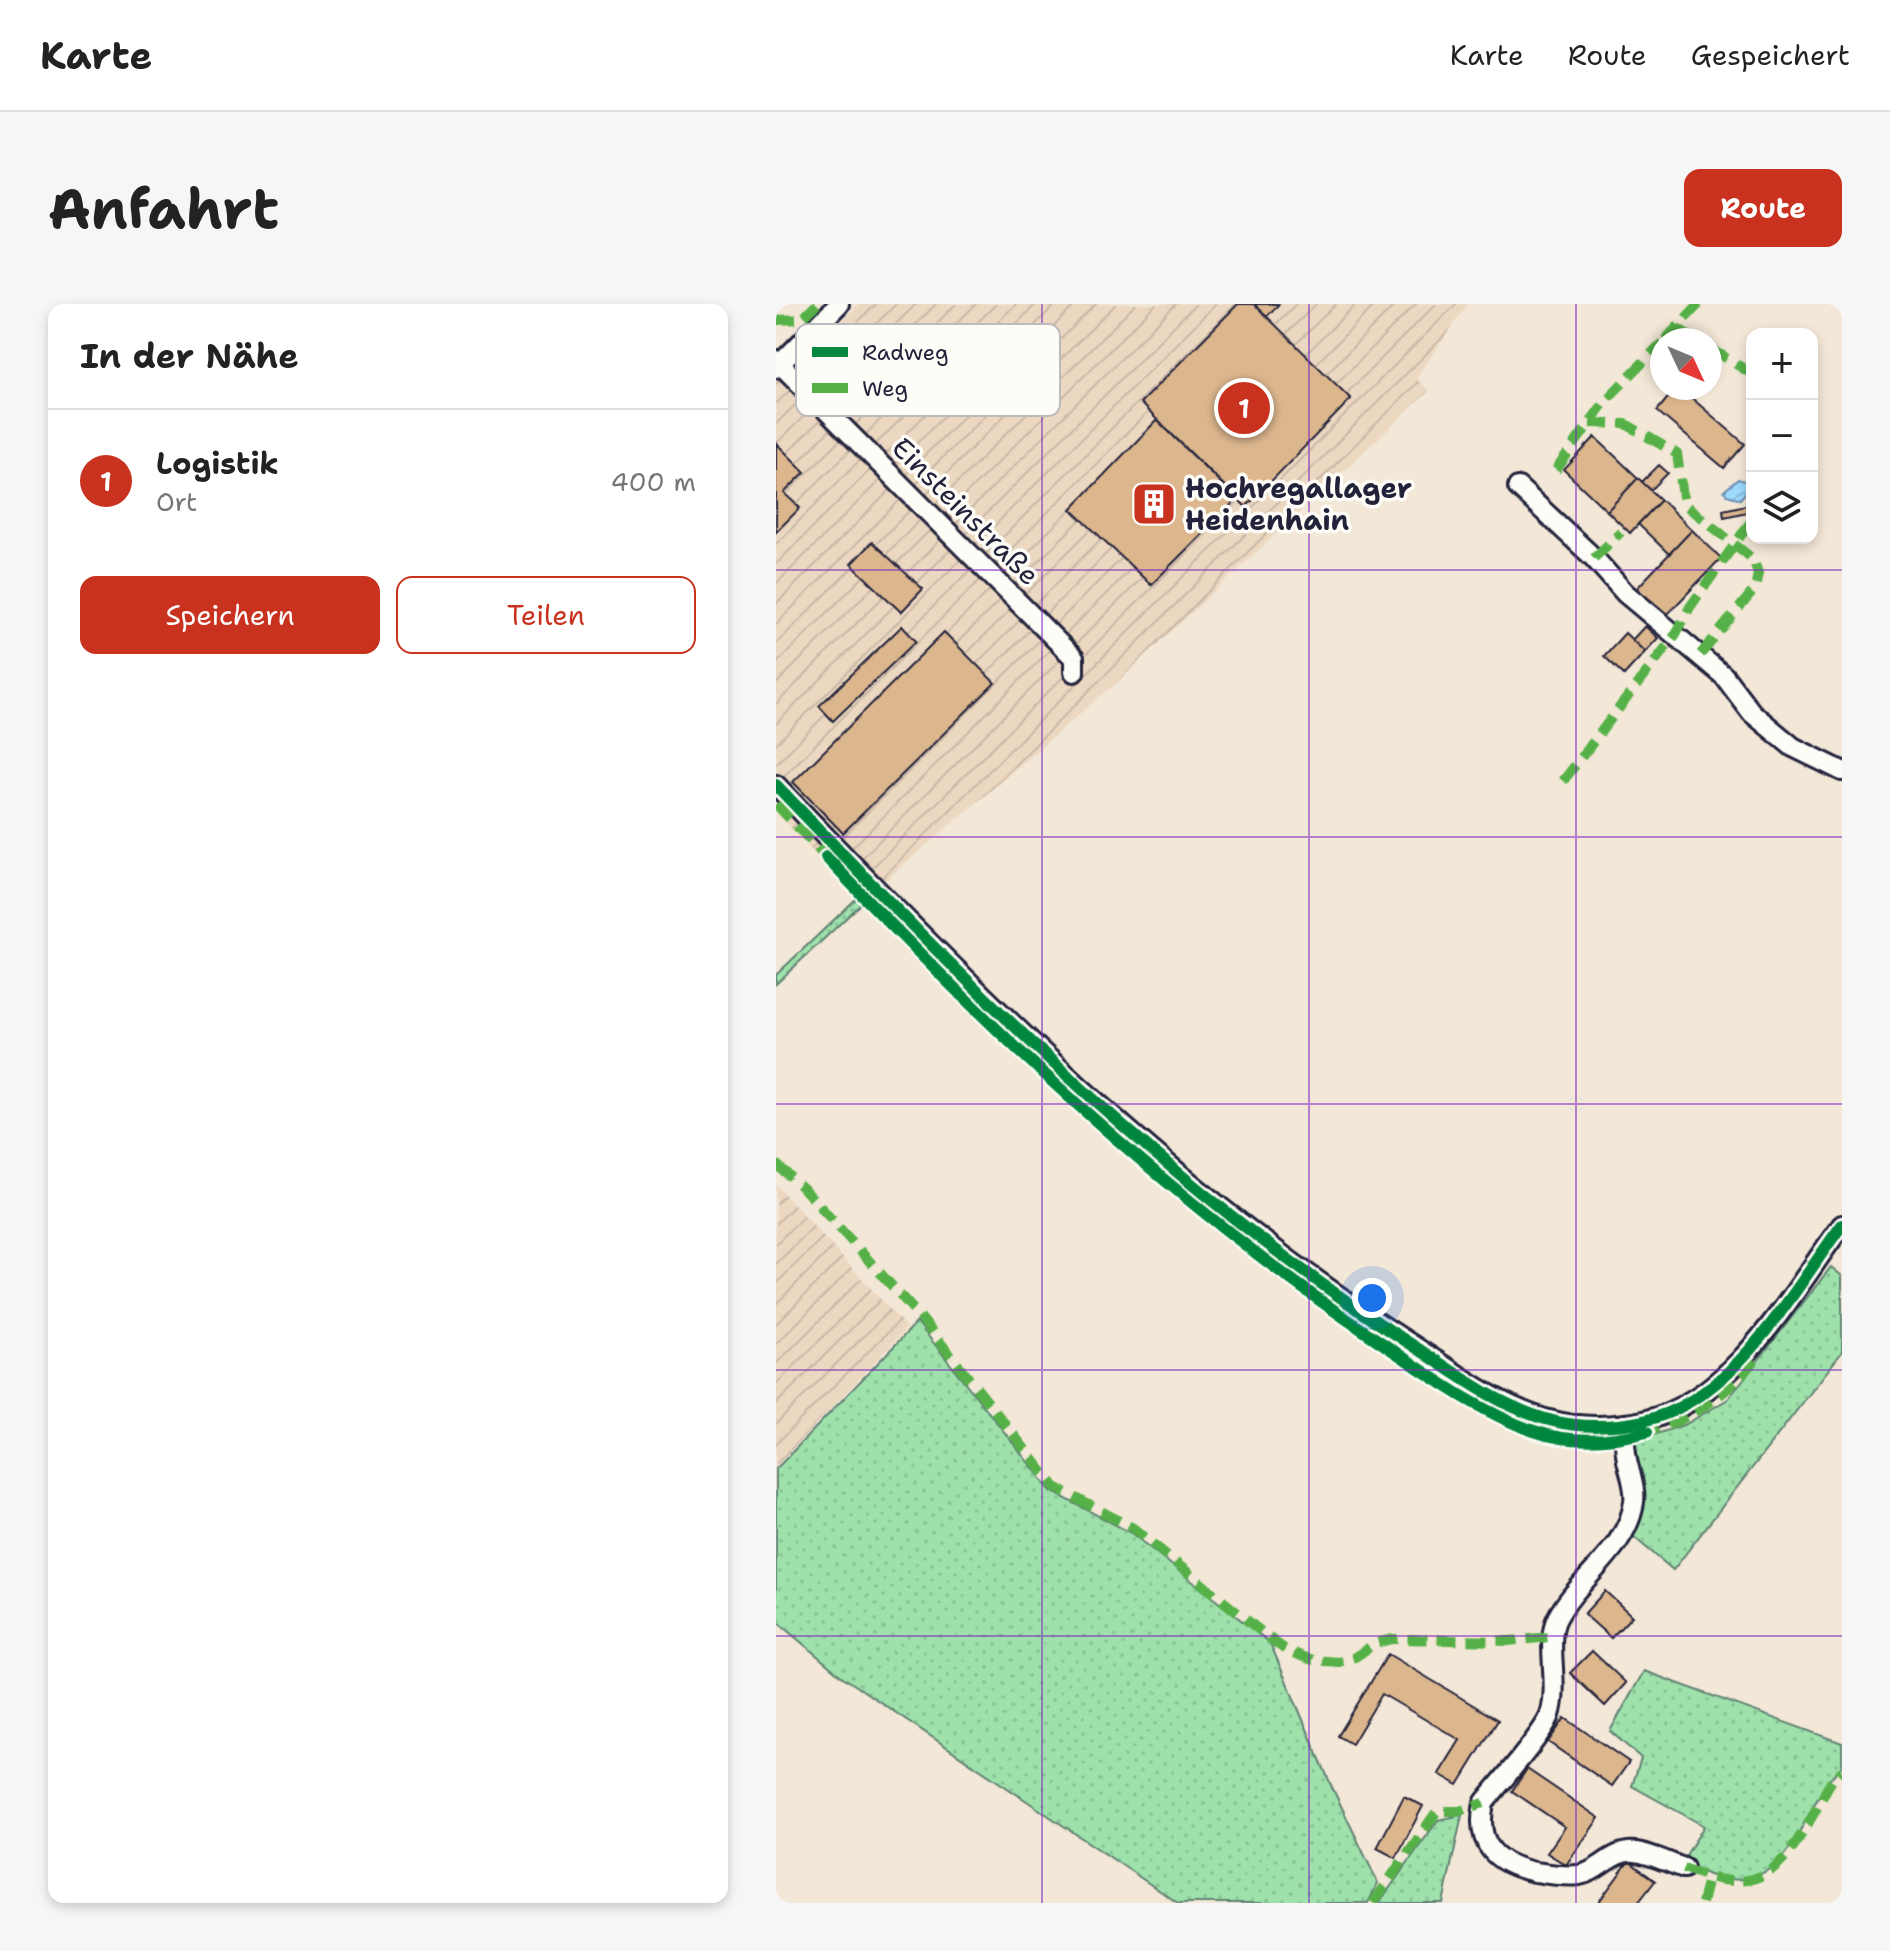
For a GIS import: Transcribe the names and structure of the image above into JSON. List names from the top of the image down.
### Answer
{
  "streets": {
    "street": ["Einsteinstraße"]
  },
  "places": {
    "building": ["Hochregallager Heidenhain"]
  },
  "legend": ["Radweg", "Weg"],
  "north": "bottom right",
  "page": {
    "header": "Karte",
    "nav": ["Karte", "Route", "Gespeichert"],
    "buttons": [
      "Route",
      ["Speichern", "Teilen"]
    ],
    "title": "Anfahrt",
    "heading": "In der Nähe",
    "map_buttons": ["+", "−"],
    "pins": "1",
    "list": [
      {
        "mark": "1",
        "name": "Logistik",
        "note": "Ort",
        "value": "400 m"
      }
    ]
  }
}
